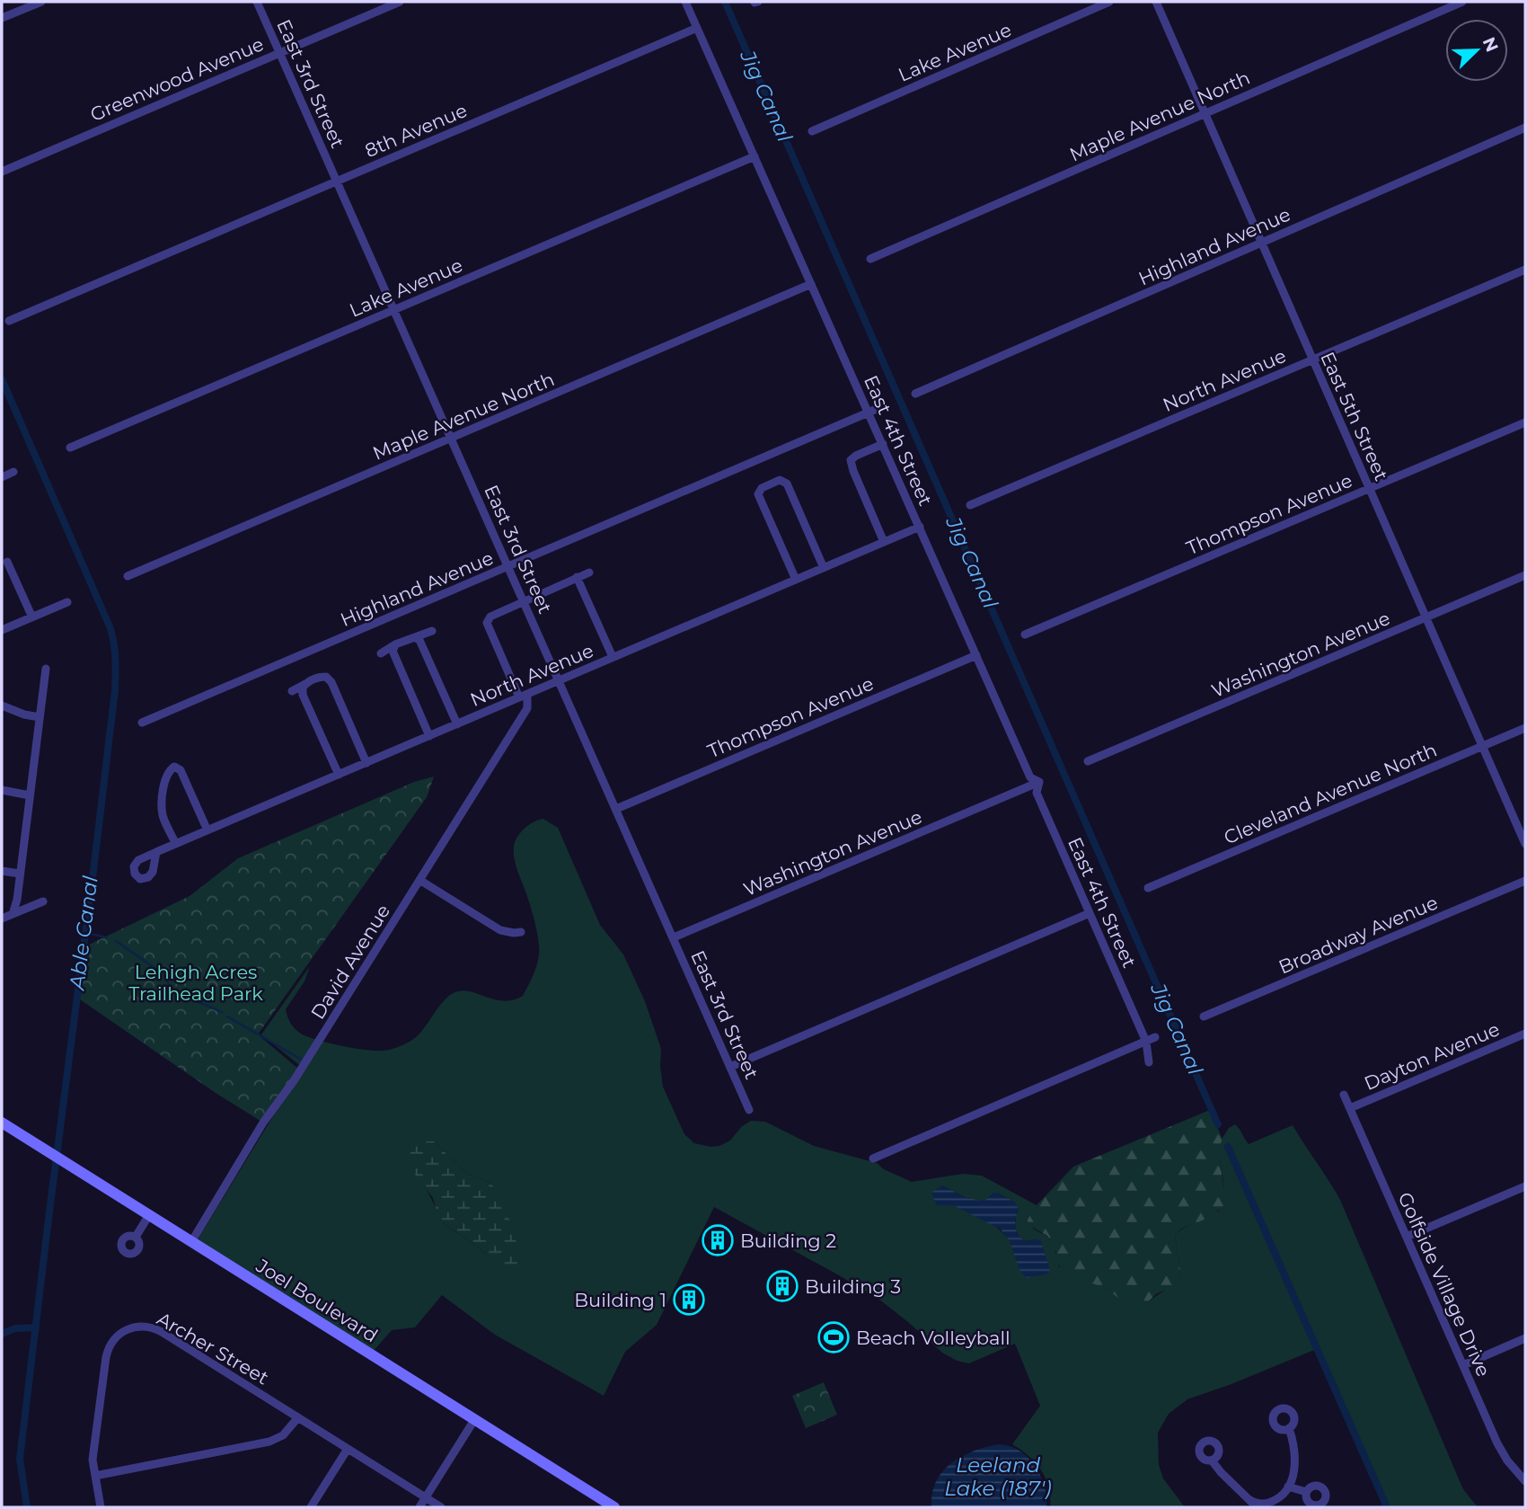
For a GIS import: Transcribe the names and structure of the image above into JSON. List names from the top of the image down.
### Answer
{
  "streets": {
    "main road": ["Joel Boulevard"],
    "street": [
      "Lake Avenue",
      "Greenwood Avenue",
      "East 3rd Street",
      "Maple Avenue North",
      "8th Avenue",
      "Highland Avenue",
      "North Avenue",
      "East 5th Street",
      "East 4th Street",
      "Thompson Avenue",
      "Washington Avenue",
      "Cleveland Avenue North",
      "Broadway Avenue",
      "David Avenue",
      "Dayton Avenue",
      "Golfside Village Drive",
      "Archer Street"
    ]
  },
  "crossings": [
    ["Lake Avenue", "East 3rd Street"],
    ["Lake Avenue", "East 4th Street"],
    ["Greenwood Avenue", "East 3rd Street"],
    ["East 3rd Street", "Maple Avenue North"],
    ["East 3rd Street", "8th Avenue"],
    ["East 3rd Street", "Highland Avenue"],
    ["East 3rd Street", "North Avenue"],
    ["East 3rd Street", "Thompson Avenue"],
    ["East 3rd Street", "Washington Avenue"],
    ["Maple Avenue North", "East 5th Street"],
    ["Maple Avenue North", "East 4th Street"],
    ["8th Avenue", "East 4th Street"],
    ["Highland Avenue", "East 5th Street"],
    ["Highland Avenue", "East 4th Street"],
    ["North Avenue", "East 5th Street"],
    ["North Avenue", "East 4th Street"],
    ["North Avenue", "David Avenue"],
    ["East 5th Street", "Thompson Avenue"],
    ["East 5th Street", "Washington Avenue"],
    ["East 5th Street", "Cleveland Avenue North"],
    ["East 4th Street", "Thompson Avenue"],
    ["East 4th Street", "Washington Avenue"],
    ["David Avenue", "Joel Boulevard"],
    ["Dayton Avenue", "Golfside Village Drive"]
  ],
  "water": ["Jig Canal", "Able Canal", "Leeland Lake (187')"],
  "parks": ["Lehigh Acres Trailhead Park"],
  "places": {
    "building": ["Building 2", "Building 3", "Building 1"],
    "sports": ["Beach Volleyball"]
  },
  "north": "top right"
}
